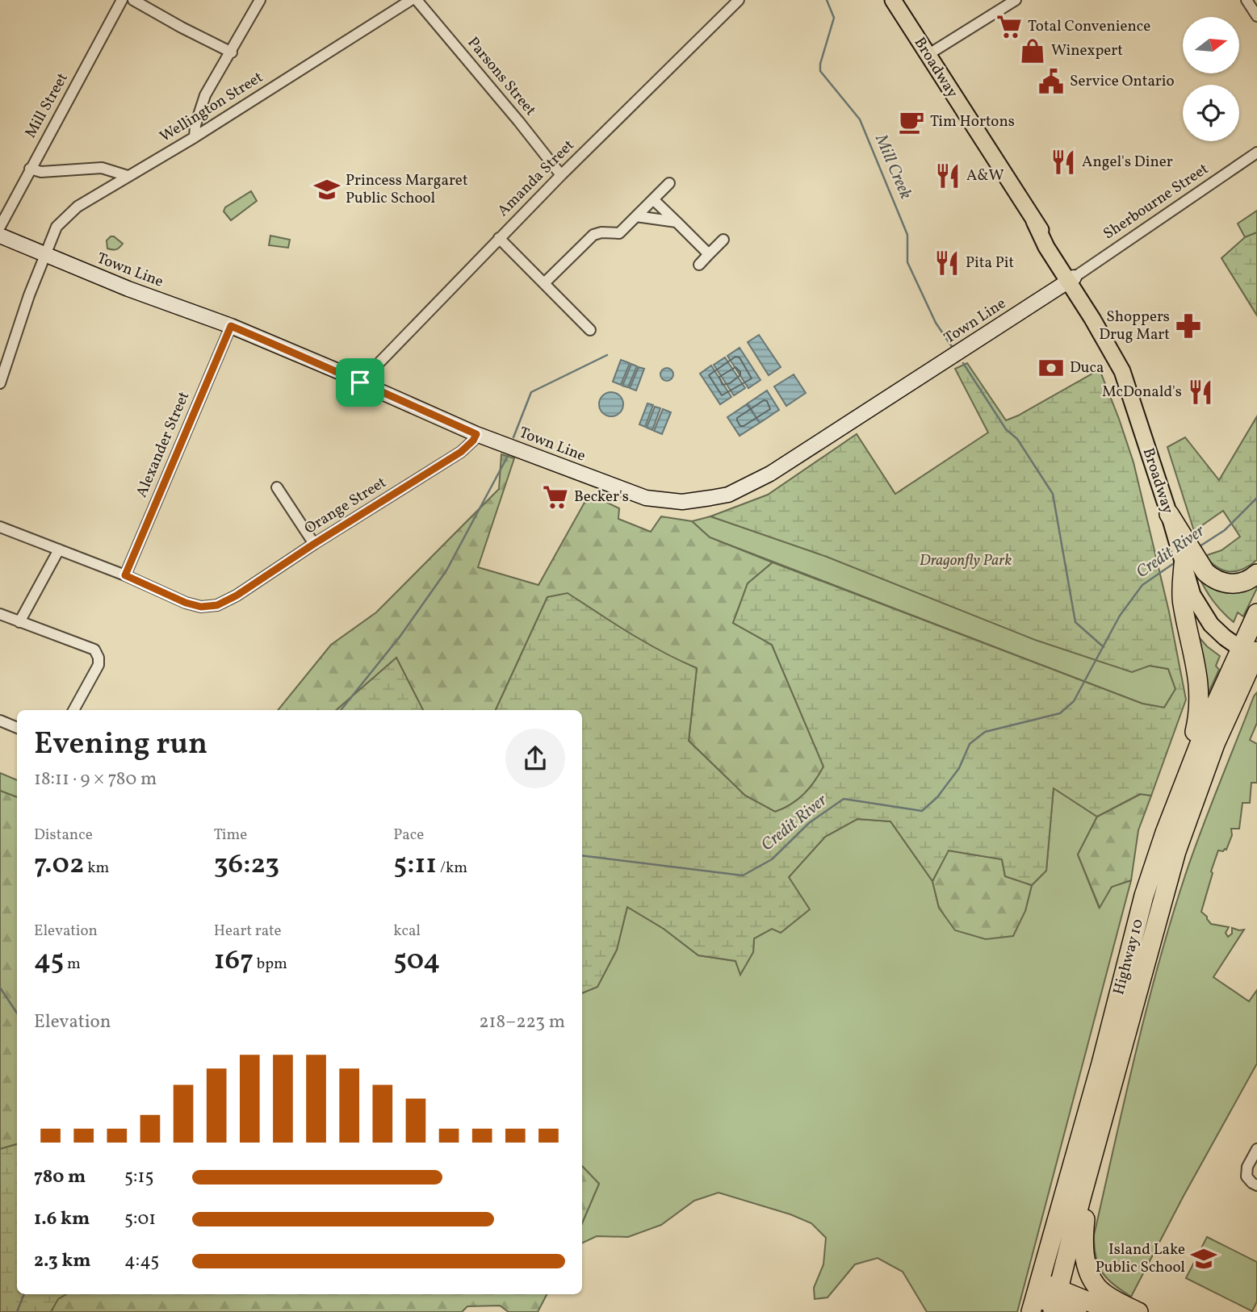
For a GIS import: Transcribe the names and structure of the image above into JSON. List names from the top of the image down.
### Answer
{
  "streets": {
    "highway": ["Highway 10"],
    "main road": ["Broadway", "Town Line"],
    "street": [
      "Parsons Street",
      "Mill Street",
      "Wellington Street",
      "Amanda Street",
      "Sherbourne Street",
      "Alexander Street",
      "Orange Street"
    ]
  },
  "crossings": [
    ["Broadway", "Sherbourne Street"],
    ["Broadway", "Town Line"],
    ["Parsons Street", "Amanda Street"],
    ["Wellington Street", "Town Line"],
    ["Amanda Street", "Town Line"],
    ["Sherbourne Street", "Town Line"],
    ["Town Line", "Alexander Street"],
    ["Town Line", "Orange Street"],
    ["Alexander Street", "Orange Street"]
  ],
  "water": ["Mill Creek", "Credit River"],
  "parks": ["Dragonfly Park"],
  "places": {
    "supermarket": ["Total Convenience", "Becker's"],
    "shop": ["Winexpert"],
    "public building": ["Service Ontario"],
    "cafe": ["Tim Hortons"],
    "restaurant": [
      "Angel's Diner",
      "A&W",
      "Pita Pit",
      "McDonald's"
    ],
    "school or university": ["Princess Margaret Public School", "Island Lake Public School"],
    "pharmacy": ["Shoppers Drug Mart"],
    "bank": ["Duca"]
  },
  "north": "right",
  "page": {
    "heading": ["Evening run", "18:11 · 9 × 780 m"],
    "stats": [
      ["Distance", "7.02 km"],
      ["Time", "36:23"],
      ["Pace", "5:11 /km"],
      ["Elevation", "45 m"],
      ["Heart rate", "167 bpm"],
      ["kcal", "504"]
    ],
    "chart": ["Elevation", "218–223 m"],
    "list": [
      {
        "name": "780 m",
        "note": "5:15"
      },
      {
        "name": "1.6 km",
        "note": "5:01"
      },
      {
        "name": "2.3 km",
        "note": "4:45"
      }
    ]
  }
}
